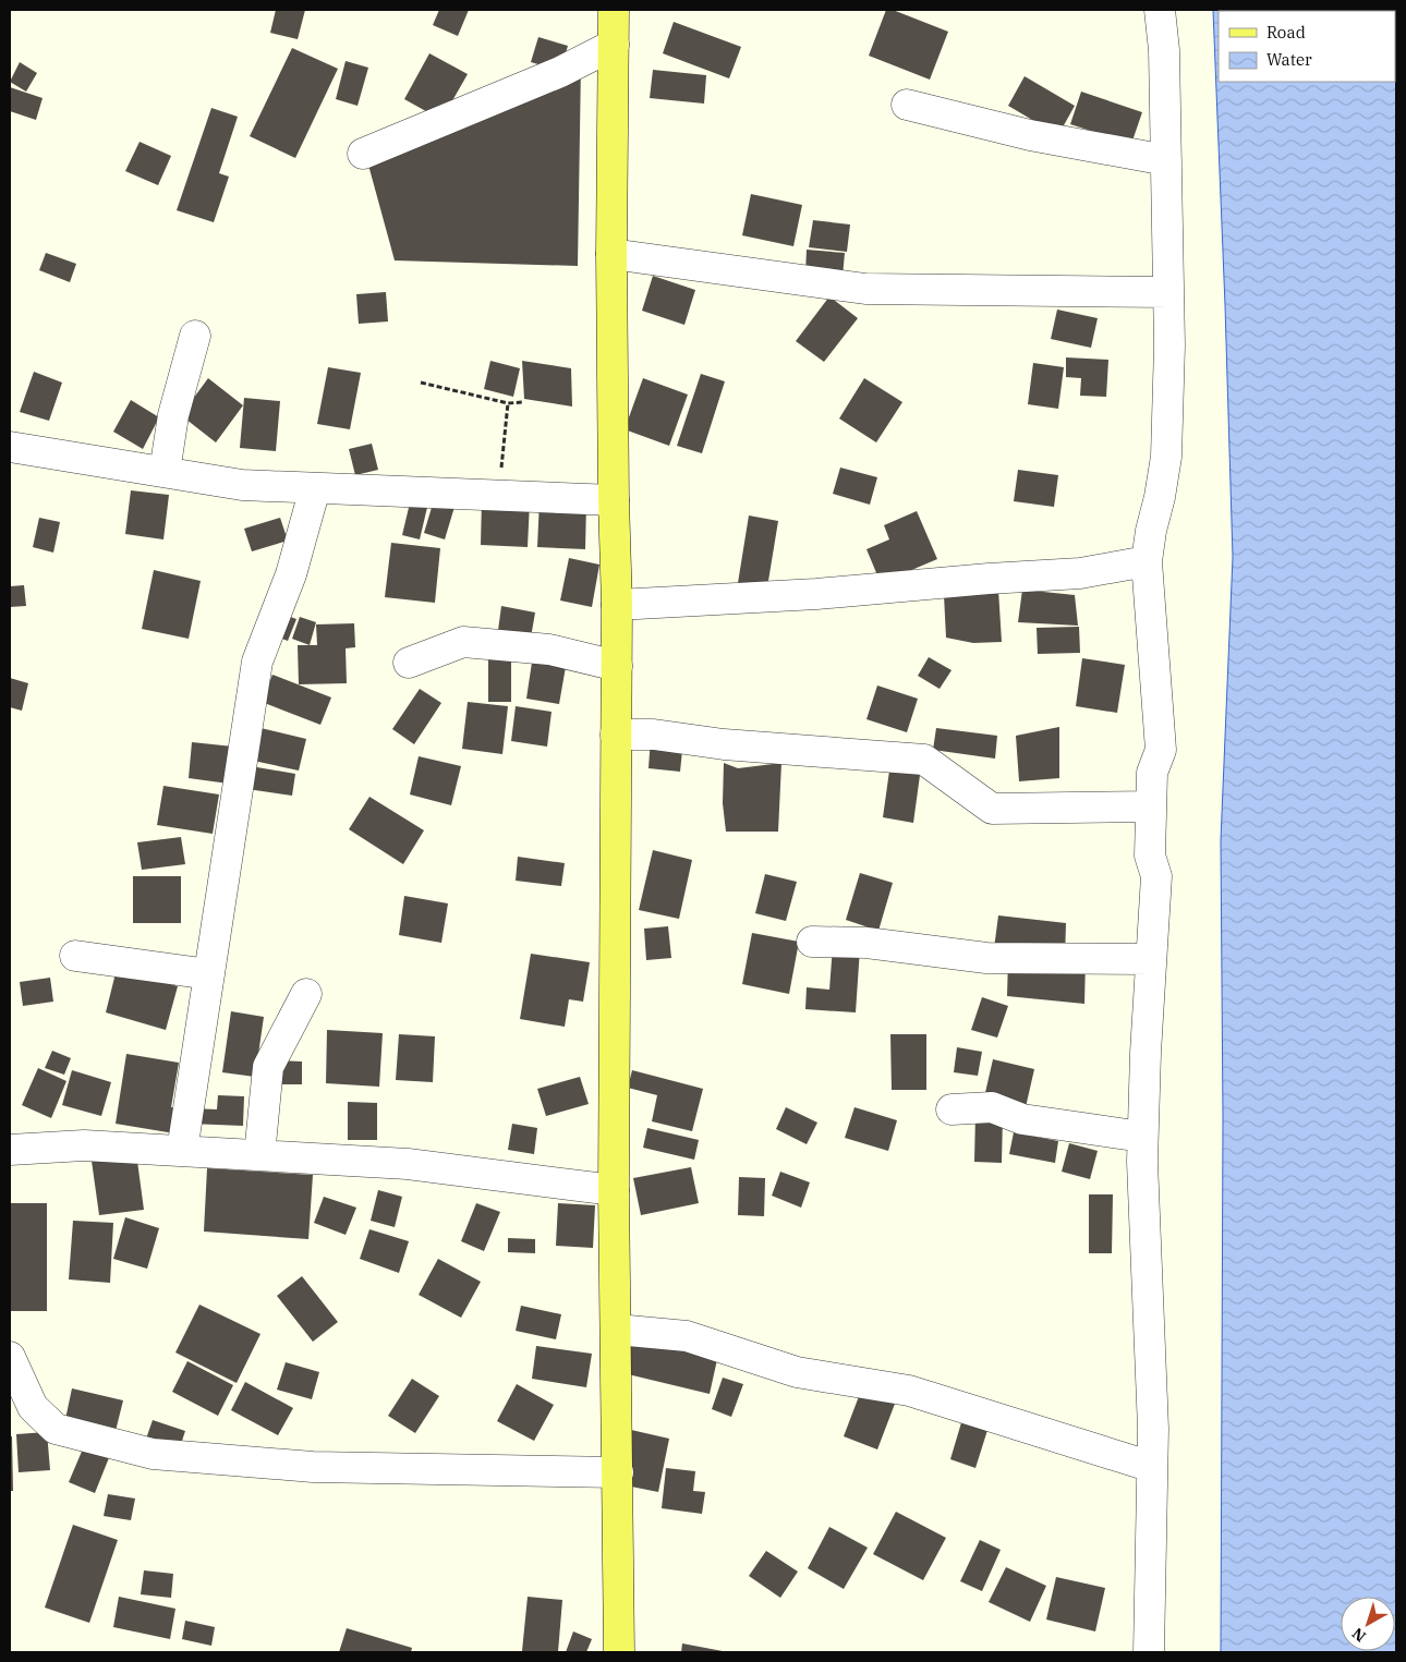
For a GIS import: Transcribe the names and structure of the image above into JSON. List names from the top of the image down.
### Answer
{
  "legend": ["Road", "Water"],
  "north": "bottom left"
}
